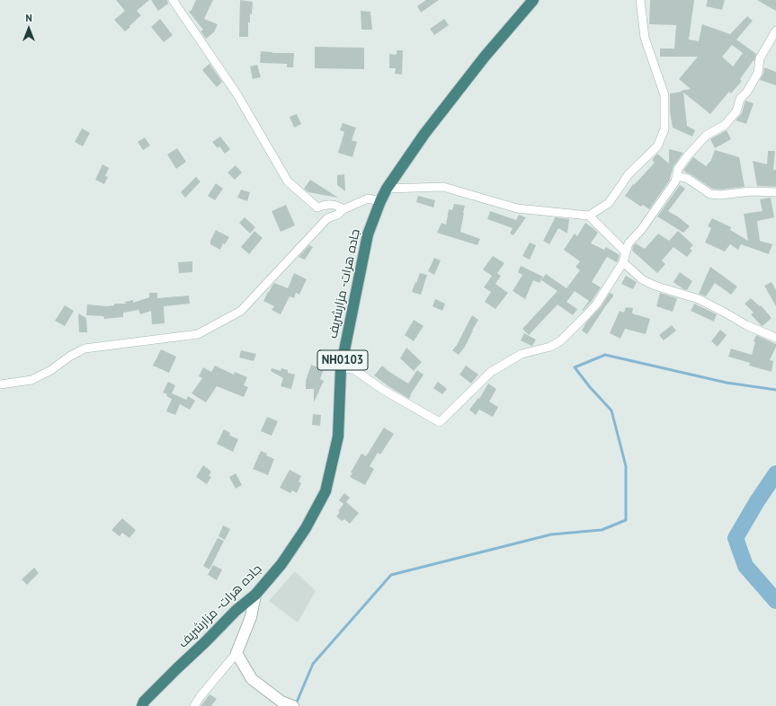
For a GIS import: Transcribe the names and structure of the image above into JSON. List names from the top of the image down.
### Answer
{
  "streets": {
    "highway": ["جاده هرات- مزارشریف", "NH0103"]
  },
  "north": "top"
}
